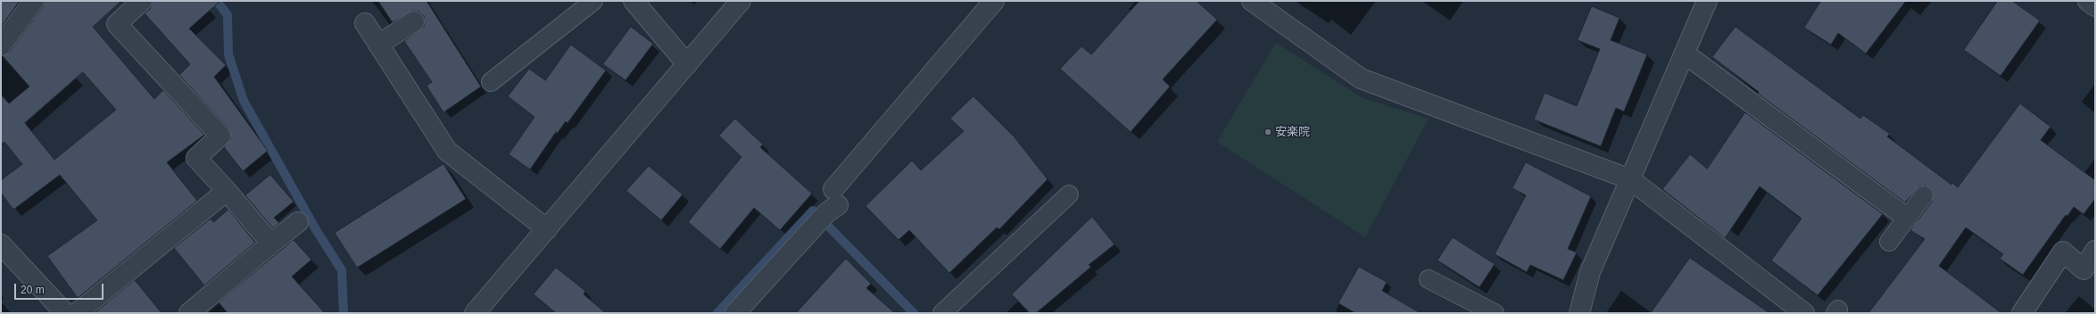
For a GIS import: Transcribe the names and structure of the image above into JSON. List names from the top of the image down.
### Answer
{
  "places": ["安楽院"],
  "scale_bar": "20 m"
}
